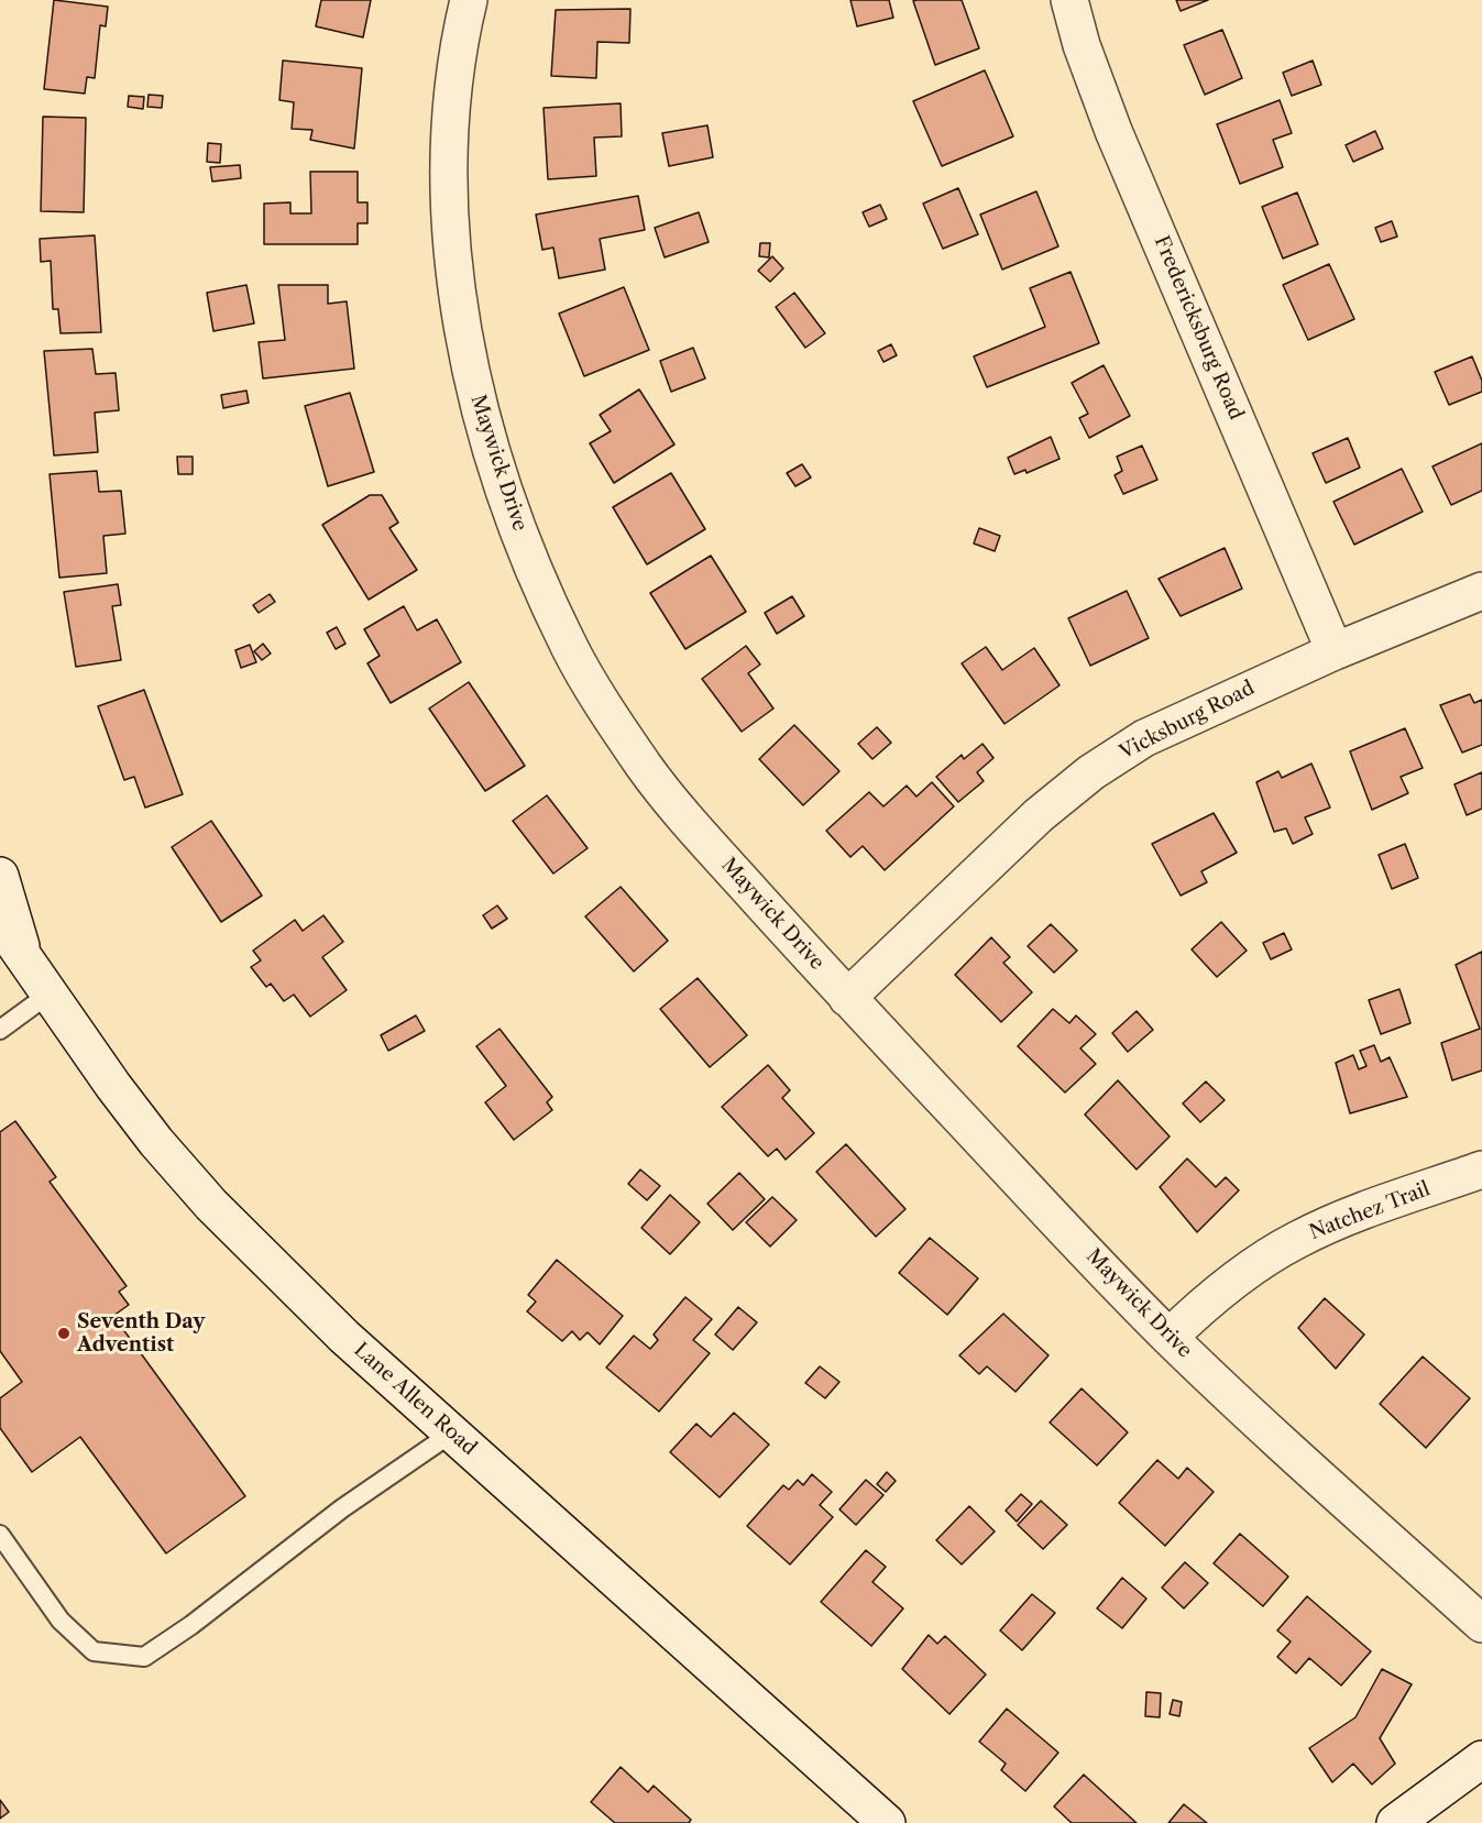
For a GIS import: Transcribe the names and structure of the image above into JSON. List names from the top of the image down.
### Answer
{
  "streets": {
    "street": [
      "Fredericksburg Road",
      "Maywick Drive",
      "Vicksburg Road",
      "Natchez Trail",
      "Lane Allen Road"
    ]
  },
  "crossings": [
    ["Fredericksburg Road", "Vicksburg Road"],
    ["Maywick Drive", "Vicksburg Road"],
    ["Maywick Drive", "Natchez Trail"]
  ],
  "places": ["Seventh Day Adventist"]
}
